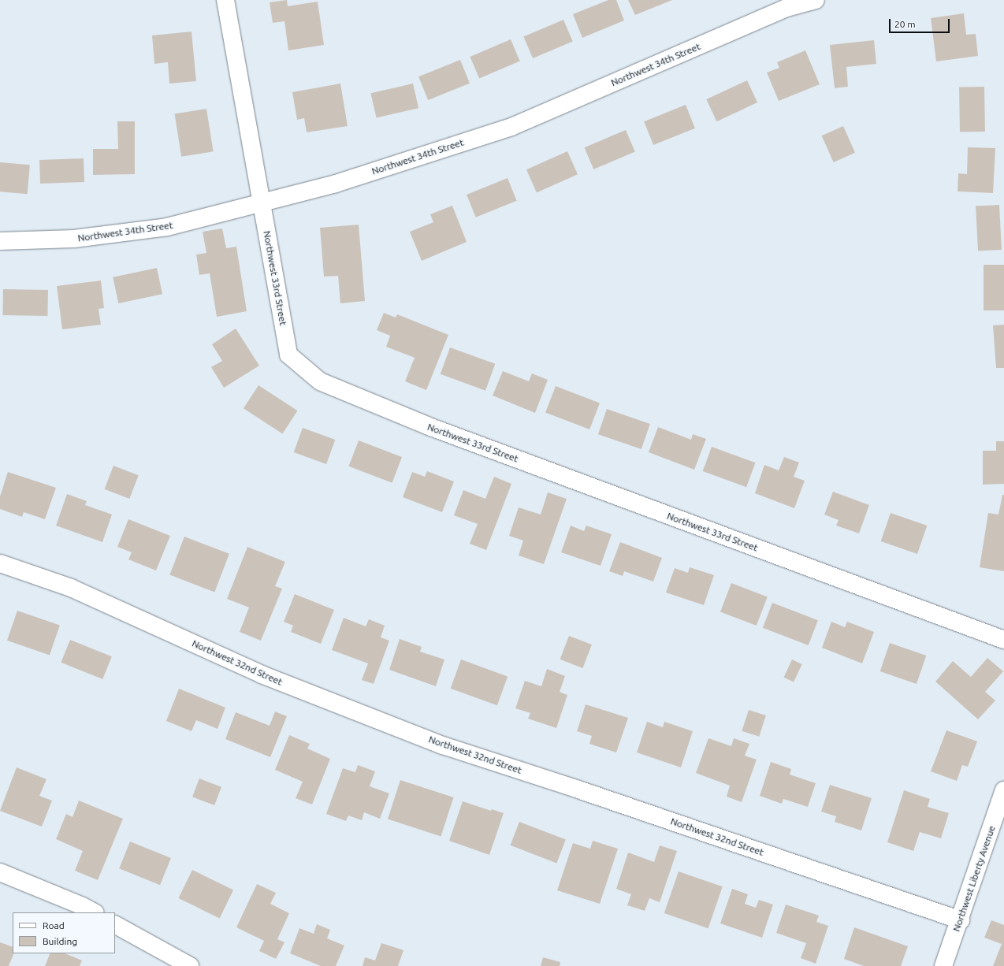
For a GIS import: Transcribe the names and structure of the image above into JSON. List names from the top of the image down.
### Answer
{
  "streets": {
    "street": [
      "Northwest 34th Street",
      "Northwest 33rd Street",
      "Northwest 32nd Street",
      "Northwest Liberty Avenue"
    ]
  },
  "crossings": [
    ["Northwest 34th Street", "Northwest 33rd Street"],
    ["Northwest 32nd Street", "Northwest Liberty Avenue"]
  ],
  "legend": ["Road", "Building"],
  "scale_bar": "20 m"
}
